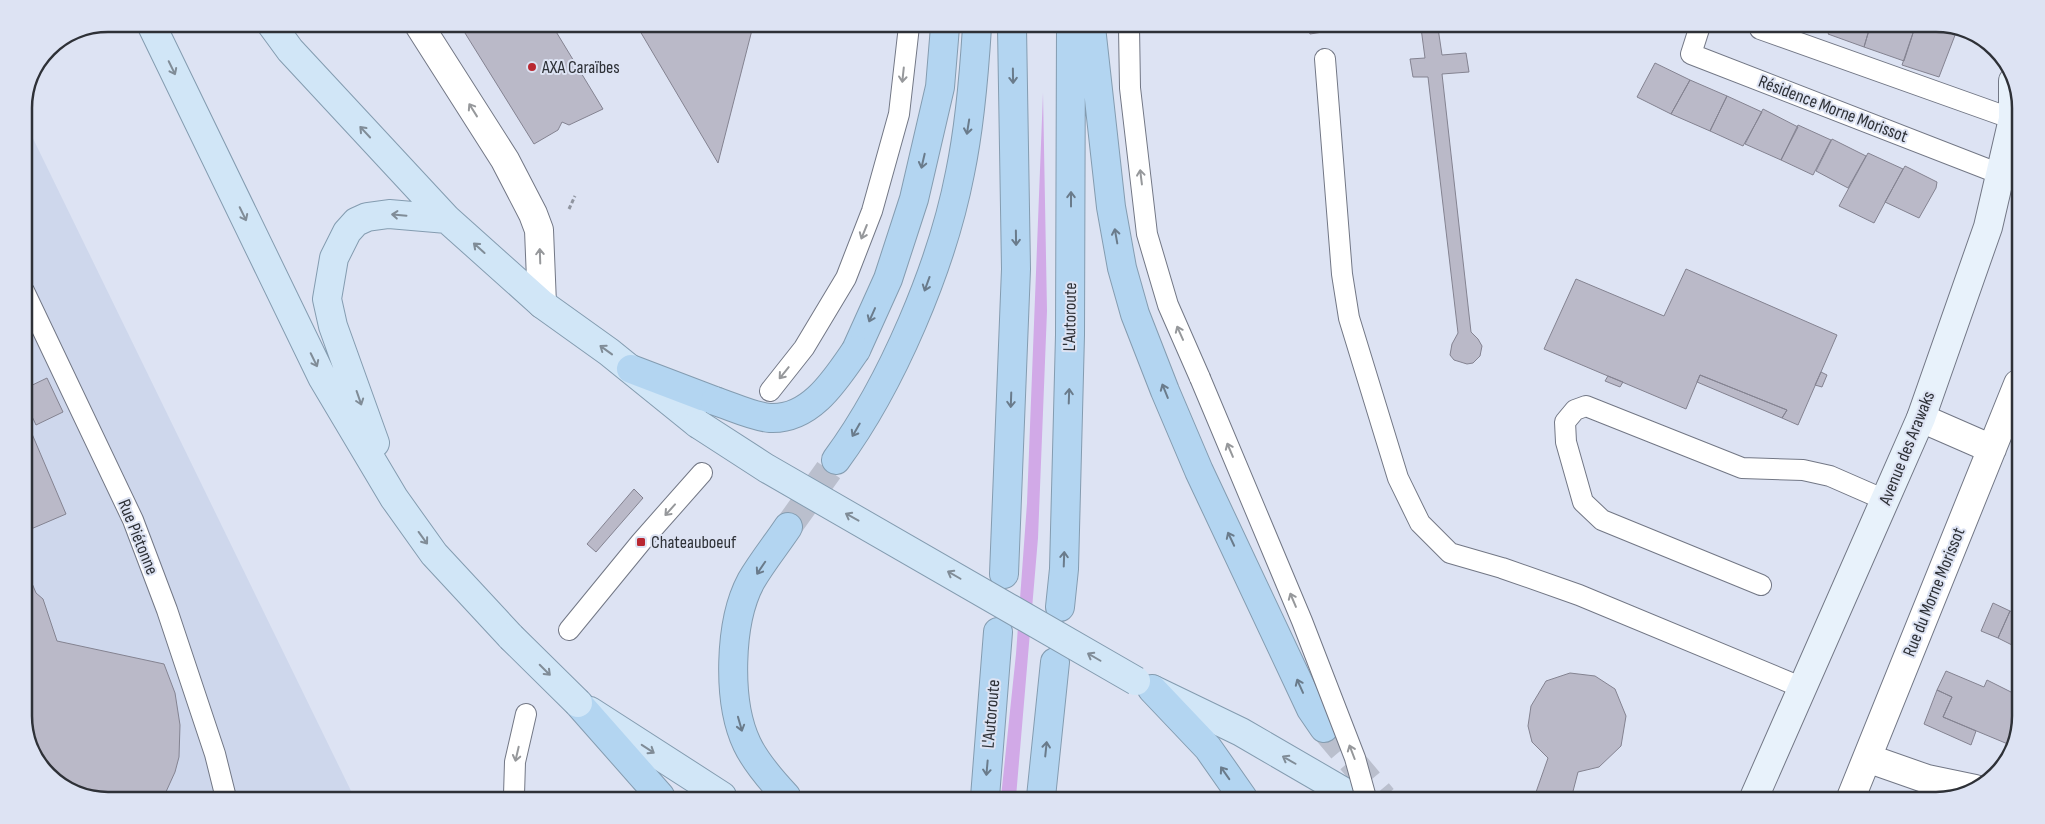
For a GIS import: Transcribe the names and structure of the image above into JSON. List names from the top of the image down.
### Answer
{
  "streets": {
    "highway": ["L'Autoroute"],
    "street": ["Avenue des Arawaks", "Rue du Morne Morissot"],
    "lane": ["Résidence Morne Morissot", "Rue Piétonne"]
  },
  "crossings": [
    ["Résidence Morne Morissot", "Avenue des Arawaks"]
  ],
  "places": {
    "other": ["AXA Caraïbes"],
    "transit": ["Chateauboeuf"]
  }
}
